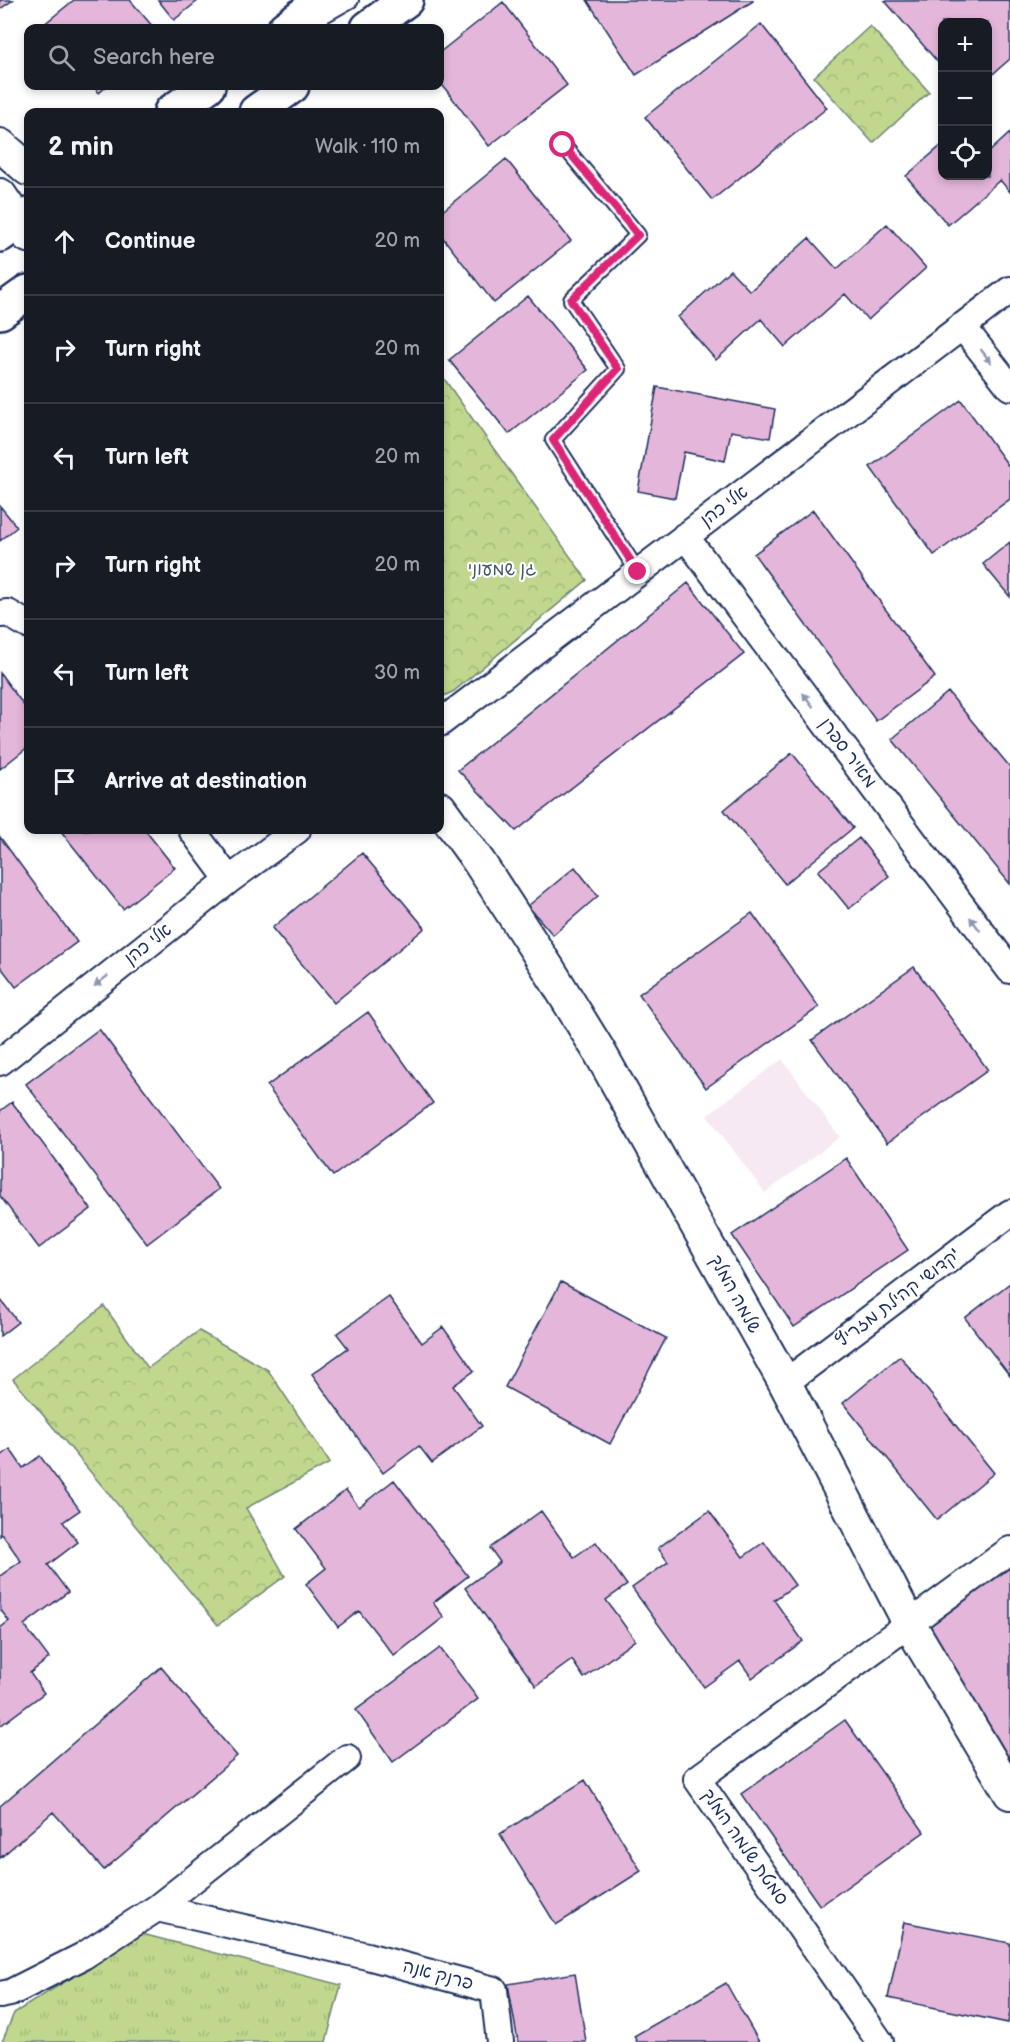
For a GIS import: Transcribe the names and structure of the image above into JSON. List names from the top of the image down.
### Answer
{
  "streets": {
    "street": [
      "אלי כהן",
      "מאיר ספרן",
      "שלמה המלך",
      "קדושי קהילת מזריץ'",
      "סמטת שלמה המלך",
      "פרנק אנה"
    ]
  },
  "crossings": [
    ["אלי כהן", "מאיר ספרן"],
    ["שלמה המלך", "קדושי קהילת מזריץ'"],
    ["שלמה המלך", "סמטת שלמה המלך"]
  ],
  "one_way": ["מאיר ספרן"],
  "parks": ["גן שמעוני"],
  "page": {
    "map_buttons": ["+", "−"],
    "search": "Search here",
    "heading": ["2 min", "Walk · 110 m"],
    "list": [
      ["Continue", "20 m"],
      ["Turn right", "20 m"],
      ["Turn left", "20 m"],
      ["Turn right", "20 m"],
      ["Turn left", "30 m"],
      "Arrive at destination"
    ]
  }
}
